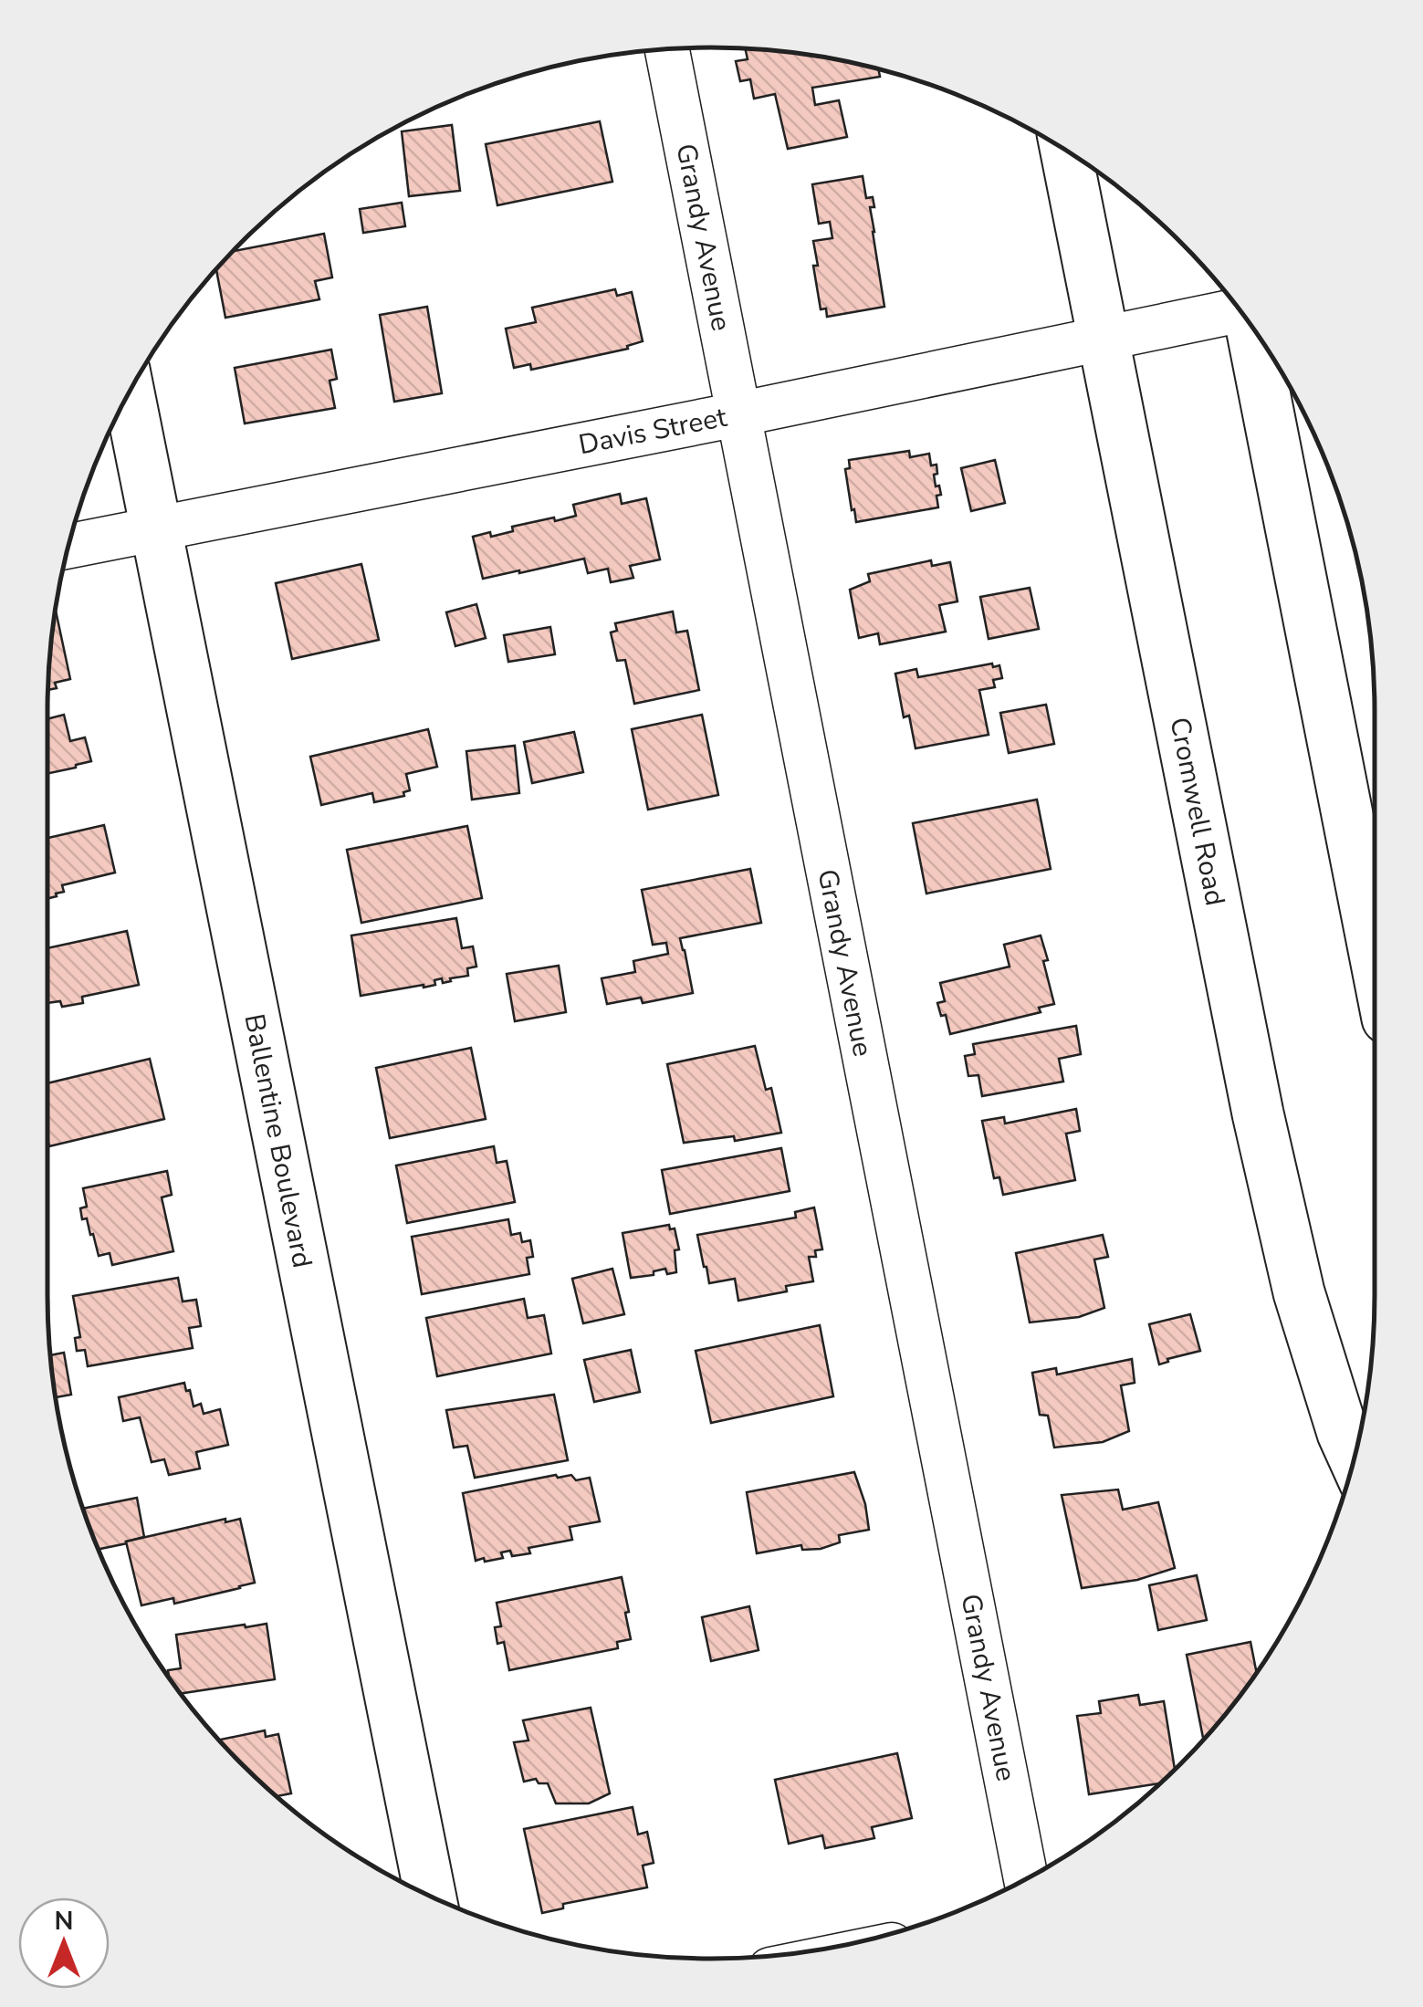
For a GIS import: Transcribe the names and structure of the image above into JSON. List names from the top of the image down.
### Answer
{
  "streets": {
    "street": [
      "Grandy Avenue",
      "Davis Street",
      "Cromwell Road",
      "Ballentine Boulevard"
    ]
  },
  "crossings": [
    ["Grandy Avenue", "Davis Street"],
    ["Davis Street", "Cromwell Road"],
    ["Davis Street", "Ballentine Boulevard"]
  ],
  "north": "top"
}
